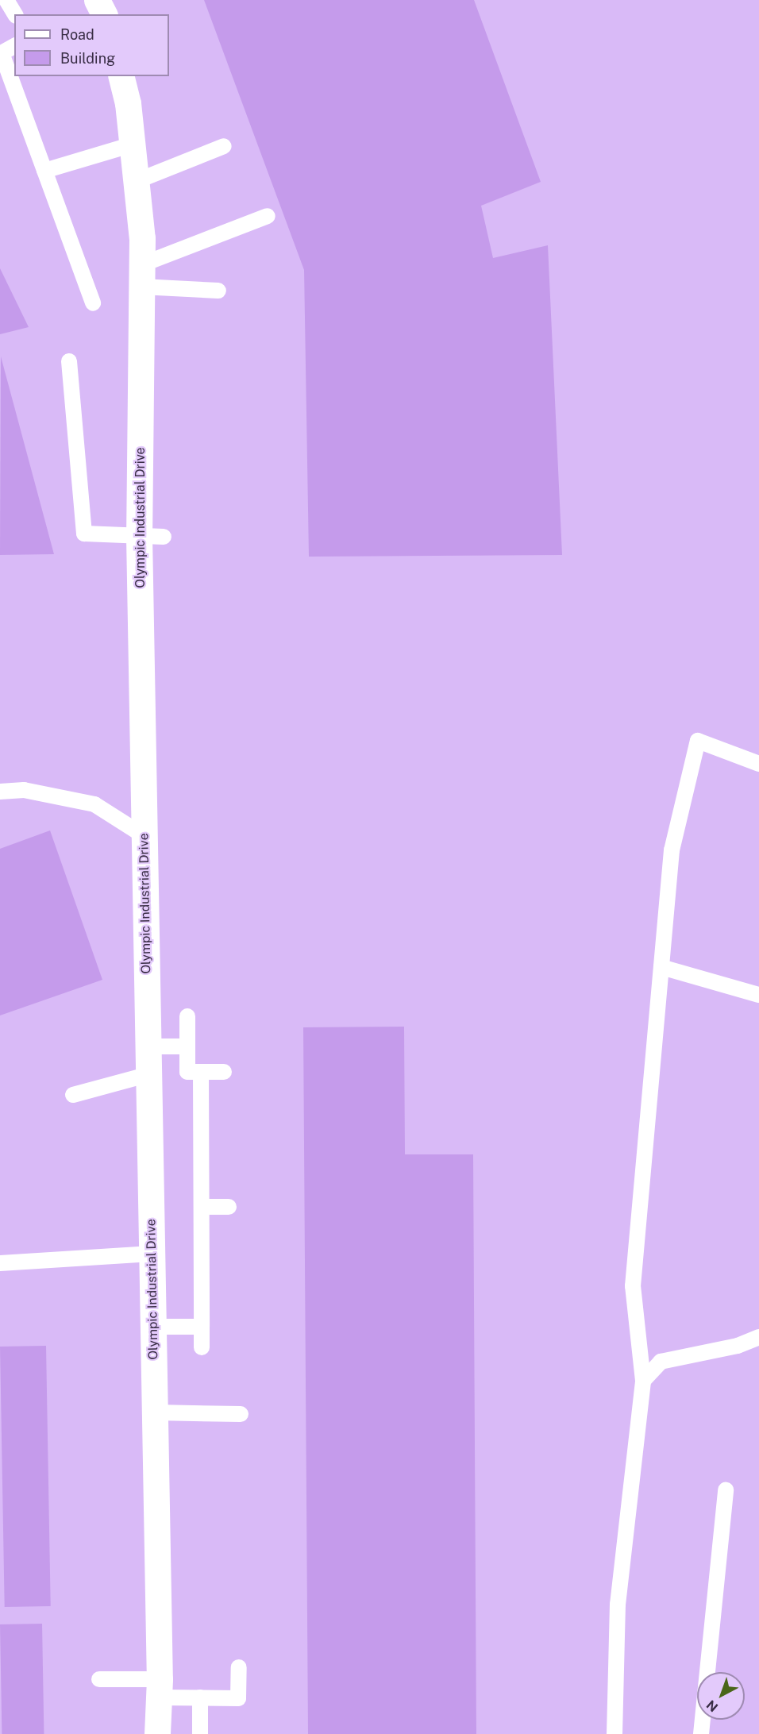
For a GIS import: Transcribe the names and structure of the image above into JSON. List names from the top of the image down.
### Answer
{
  "streets": {
    "street": ["Olympic Industrial Drive"]
  },
  "legend": ["Road", "Building"],
  "north": "bottom left"
}
